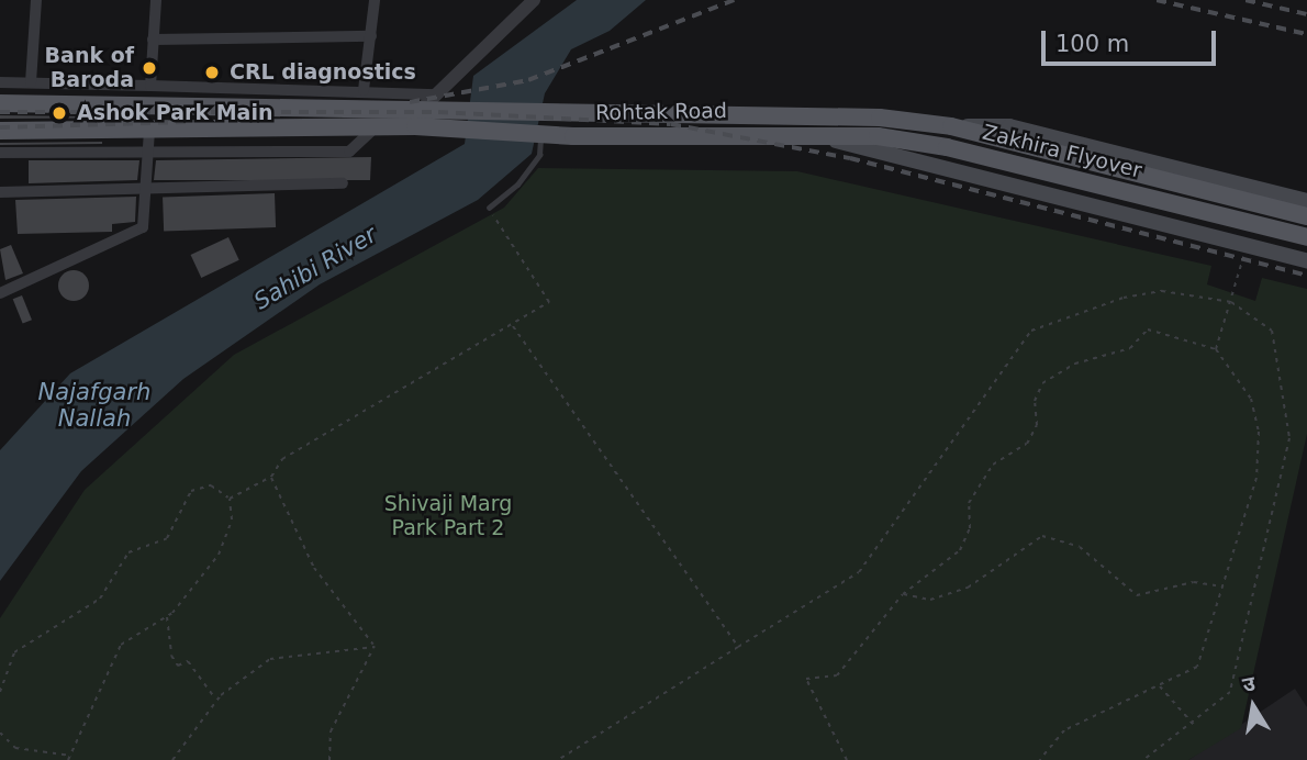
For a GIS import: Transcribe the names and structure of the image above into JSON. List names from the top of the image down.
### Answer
{
  "streets": {
    "main road": ["Rohtak Road", "Zakhira Flyover"]
  },
  "crossings": [
    ["Rohtak Road", "Zakhira Flyover"]
  ],
  "water": ["Sahibi River", "Najafgarh Nallah"],
  "parks": ["Shivaji Marg Park Part 2"],
  "places": ["Bank of Baroda", "CRL diagnostics", "Ashok Park Main"],
  "scale_bar": "100 m",
  "north": "top"
}
